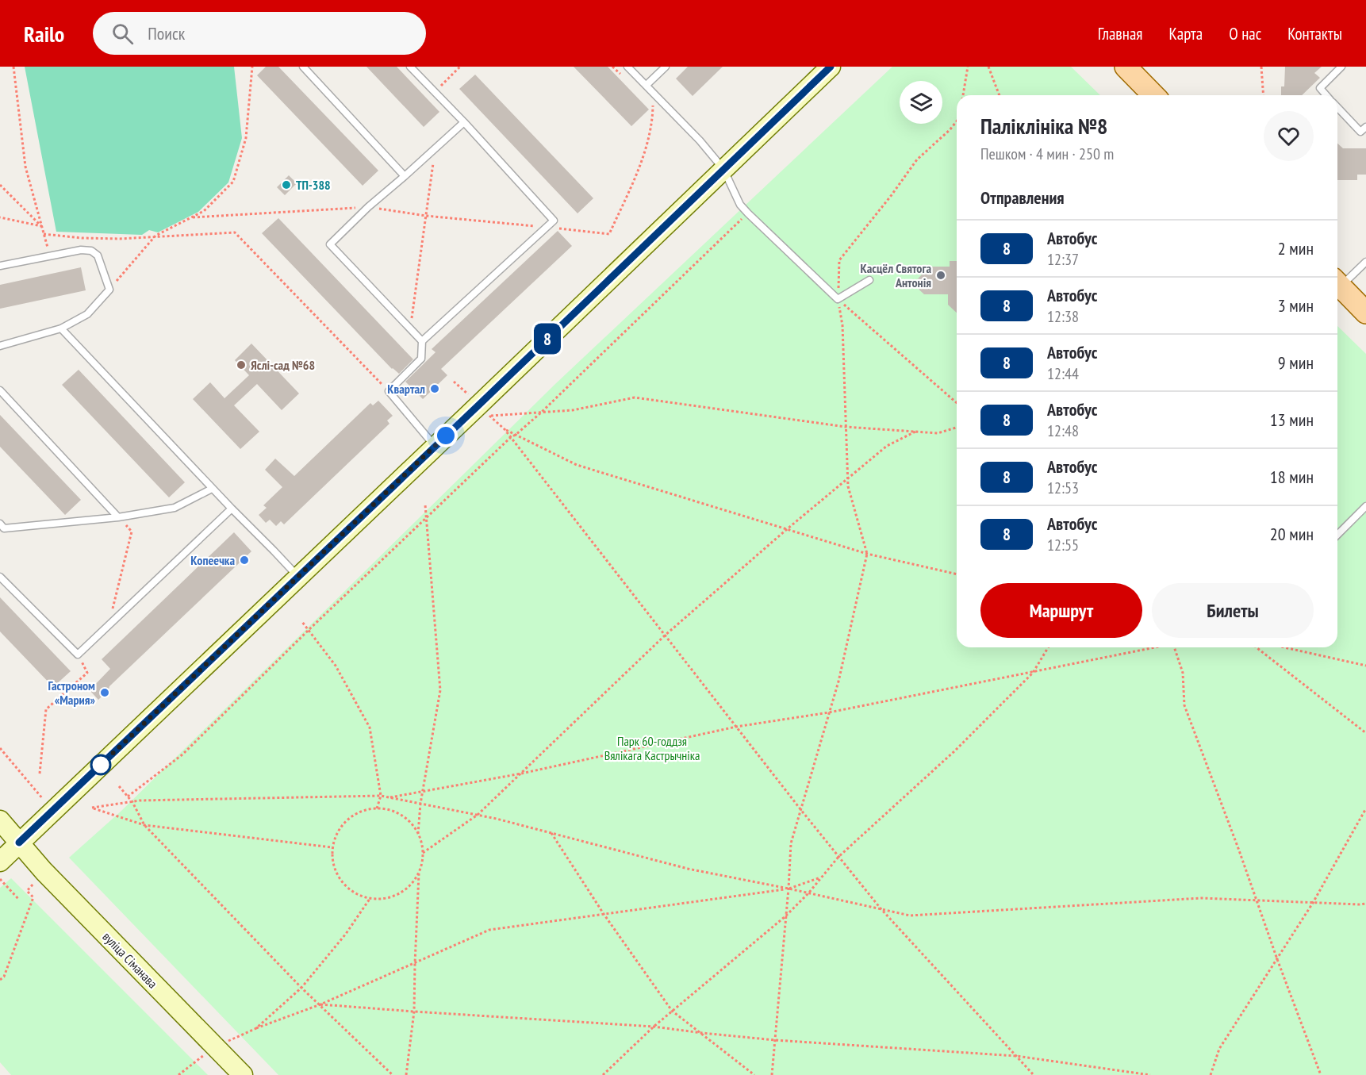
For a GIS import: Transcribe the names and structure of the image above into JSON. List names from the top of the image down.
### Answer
{
  "streets": {
    "main road": ["вуліца Сіманава"]
  },
  "parks": ["Парк 60-годдзя Вялікага Кастрычніка"],
  "places": [
    "ТП-388",
    "Касцёл Святога Антонія",
    "Яслі-сад №68",
    "Квартал",
    "Копеечка",
    "Гастроном «Мария»"
  ],
  "lines": ["bus line 8"],
  "page": {
    "header": "Railo",
    "search": "Поиск",
    "nav": [
      "Главная",
      "Карта",
      "О нас",
      "Контакты"
    ],
    "on_map": "8",
    "heading": [
      ["Паліклініка №8", "Пешком · 4 мин · 250 m"],
      "Отправления"
    ],
    "list": [
      {
        "mark": "8",
        "name": "Автобус",
        "note": "12:37",
        "value": "2 мин"
      },
      {
        "mark": "8",
        "name": "Автобус",
        "note": "12:38",
        "value": "3 мин"
      },
      {
        "mark": "8",
        "name": "Автобус",
        "note": "12:44",
        "value": "9 мин"
      },
      {
        "mark": "8",
        "name": "Автобус",
        "note": "12:48",
        "value": "13 мин"
      },
      {
        "mark": "8",
        "name": "Автобус",
        "note": "12:53",
        "value": "18 мин"
      },
      {
        "mark": "8",
        "name": "Автобус",
        "note": "12:55",
        "value": "20 мин"
      }
    ],
    "buttons": ["Маршрут", "Билеты"]
  }
}
